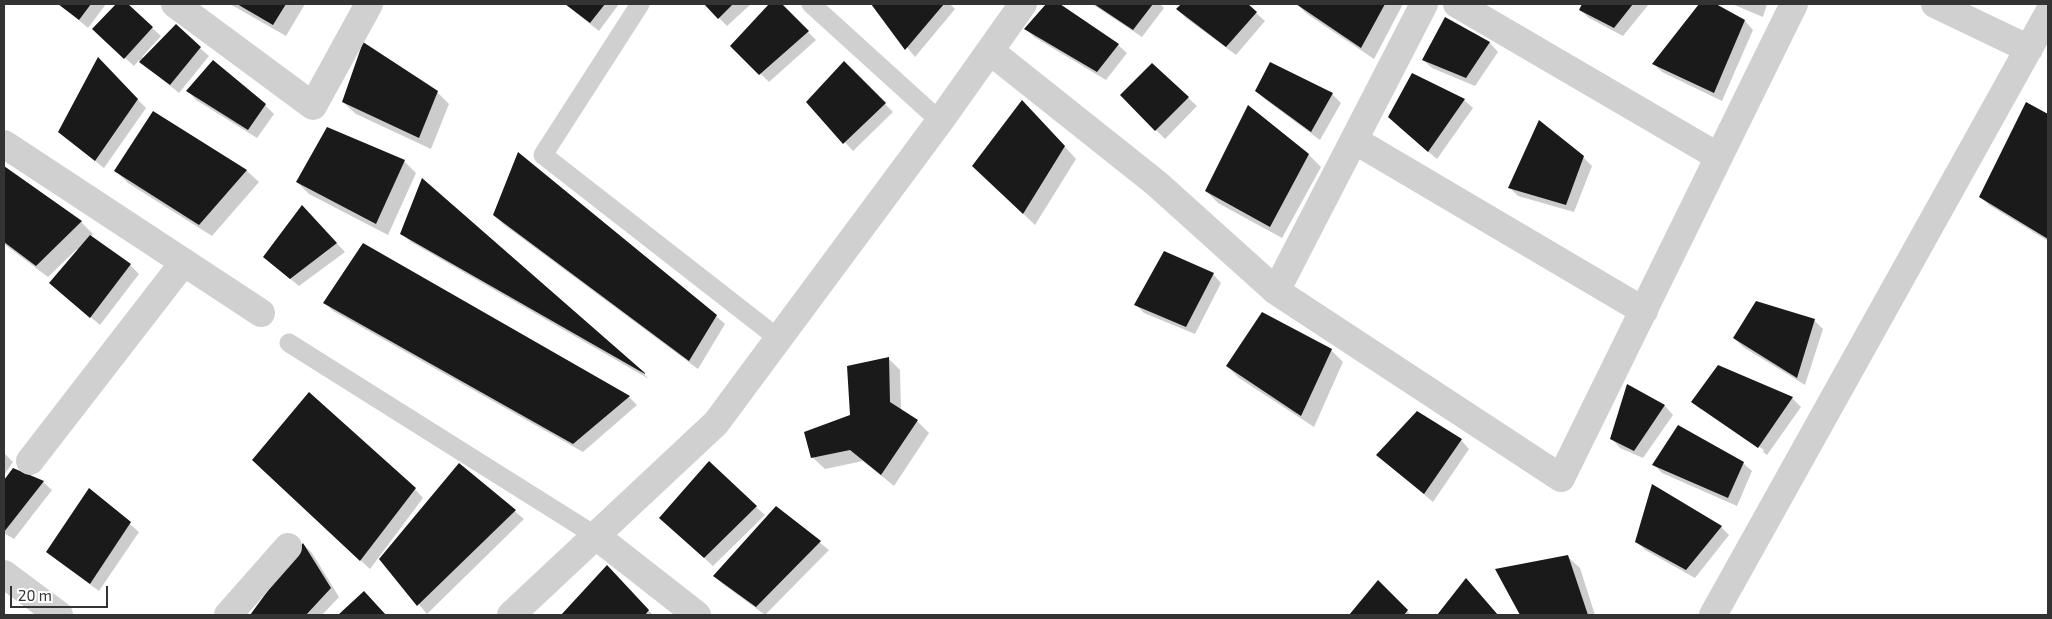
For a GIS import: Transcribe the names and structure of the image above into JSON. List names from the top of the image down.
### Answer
{
  "scale_bar": "20 m"
}
